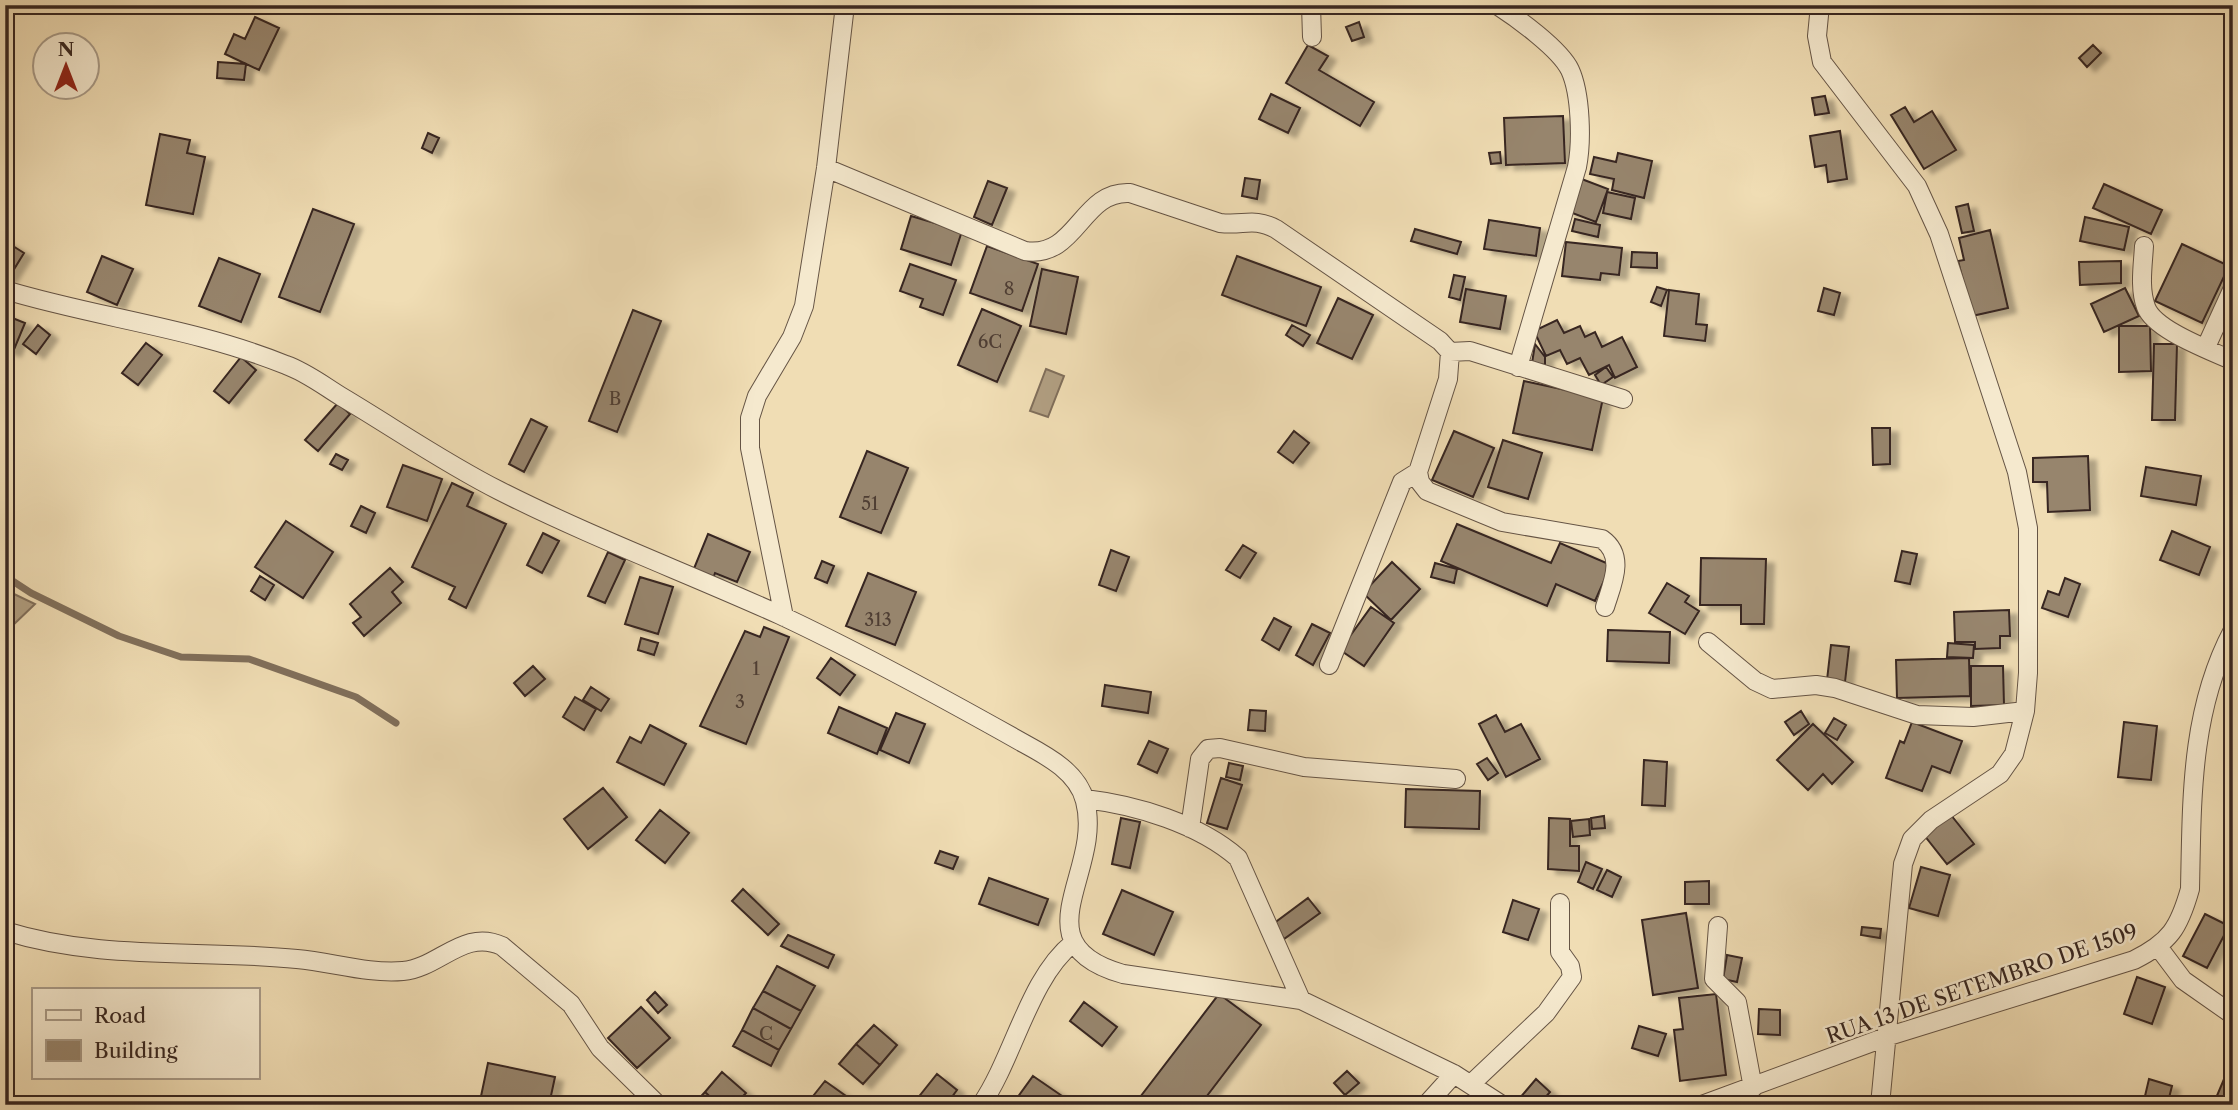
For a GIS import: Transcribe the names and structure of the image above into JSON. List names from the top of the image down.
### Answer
{
  "streets": {
    "street": ["RUA 13 DE SETEMBRO DE 1509"]
  },
  "house_numbers": [
    "8",
    "6C",
    "B",
    "51",
    "313",
    "1",
    "3",
    "C"
  ],
  "legend": ["Road", "Building"],
  "north": "top"
}
